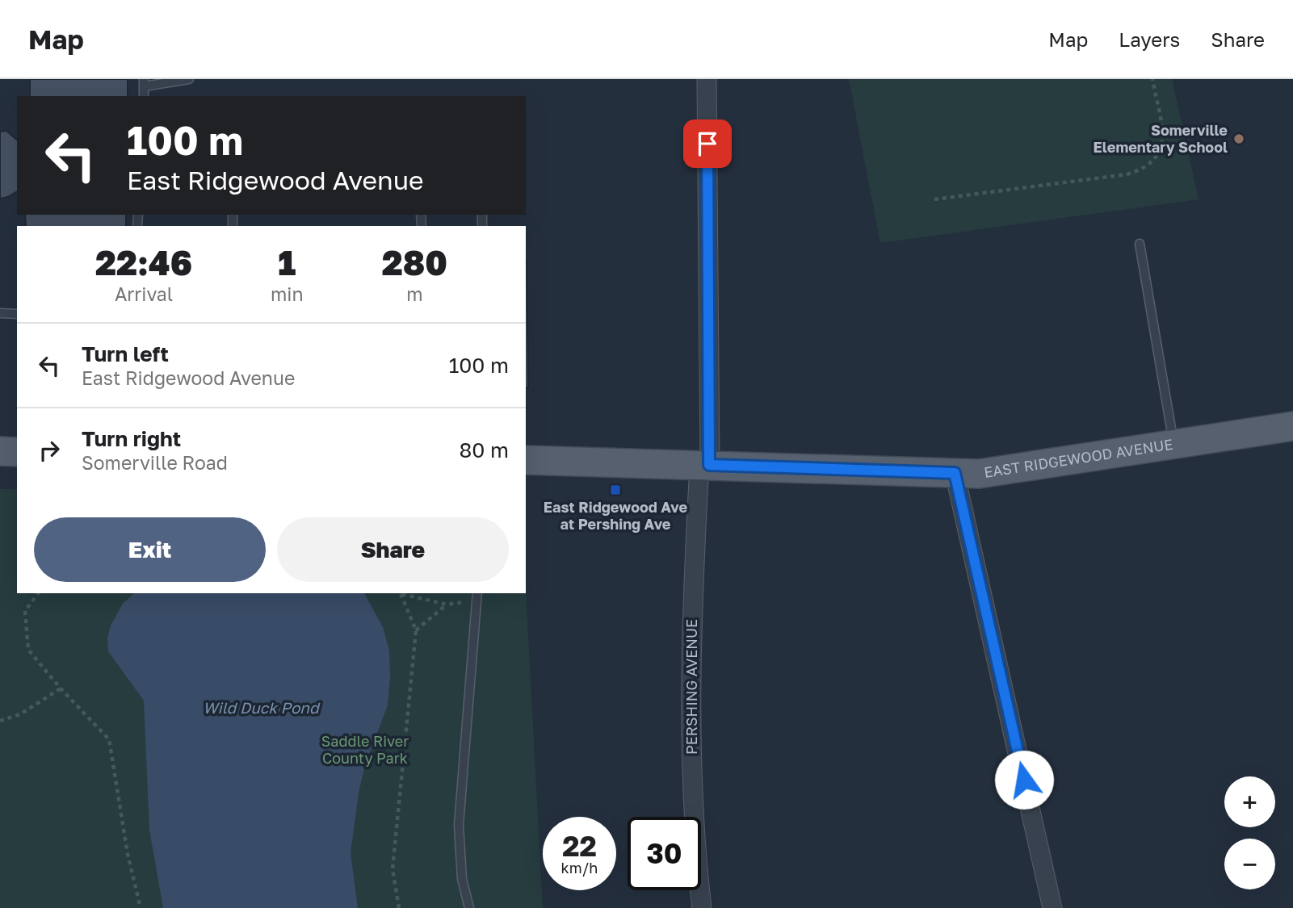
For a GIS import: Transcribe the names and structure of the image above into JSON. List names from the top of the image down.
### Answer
{
  "streets": {
    "main road": ["EAST RIDGEWOOD AVENUE"],
    "street": ["PERSHING AVENUE"]
  },
  "crossings": [
    ["EAST RIDGEWOOD AVENUE", "PERSHING AVENUE"]
  ],
  "water": ["Wild Duck Pond"],
  "parks": ["Saddle River County Park"],
  "places": {
    "other": ["Somerville Elementary School"],
    "transit": ["East Ridgewood Ave at Pershing Ave"]
  },
  "page": {
    "header": "Map",
    "nav": ["Map", "Layers", "Share"],
    "turn": ["100 m", "East Ridgewood Avenue"],
    "eta": [
      "22:46",
      "Arrival",
      "1",
      "min",
      "280",
      "m"
    ],
    "list": [
      {
        "name": "Turn left",
        "note": "East Ridgewood Avenue",
        "value": "100 m"
      },
      {
        "name": "Turn right",
        "note": "Somerville Road",
        "value": "80 m"
      }
    ],
    "buttons": ["Exit", "Share"],
    "map_buttons": ["+", "−"],
    "speed": "22 km/h",
    "limit": "30"
  }
}
